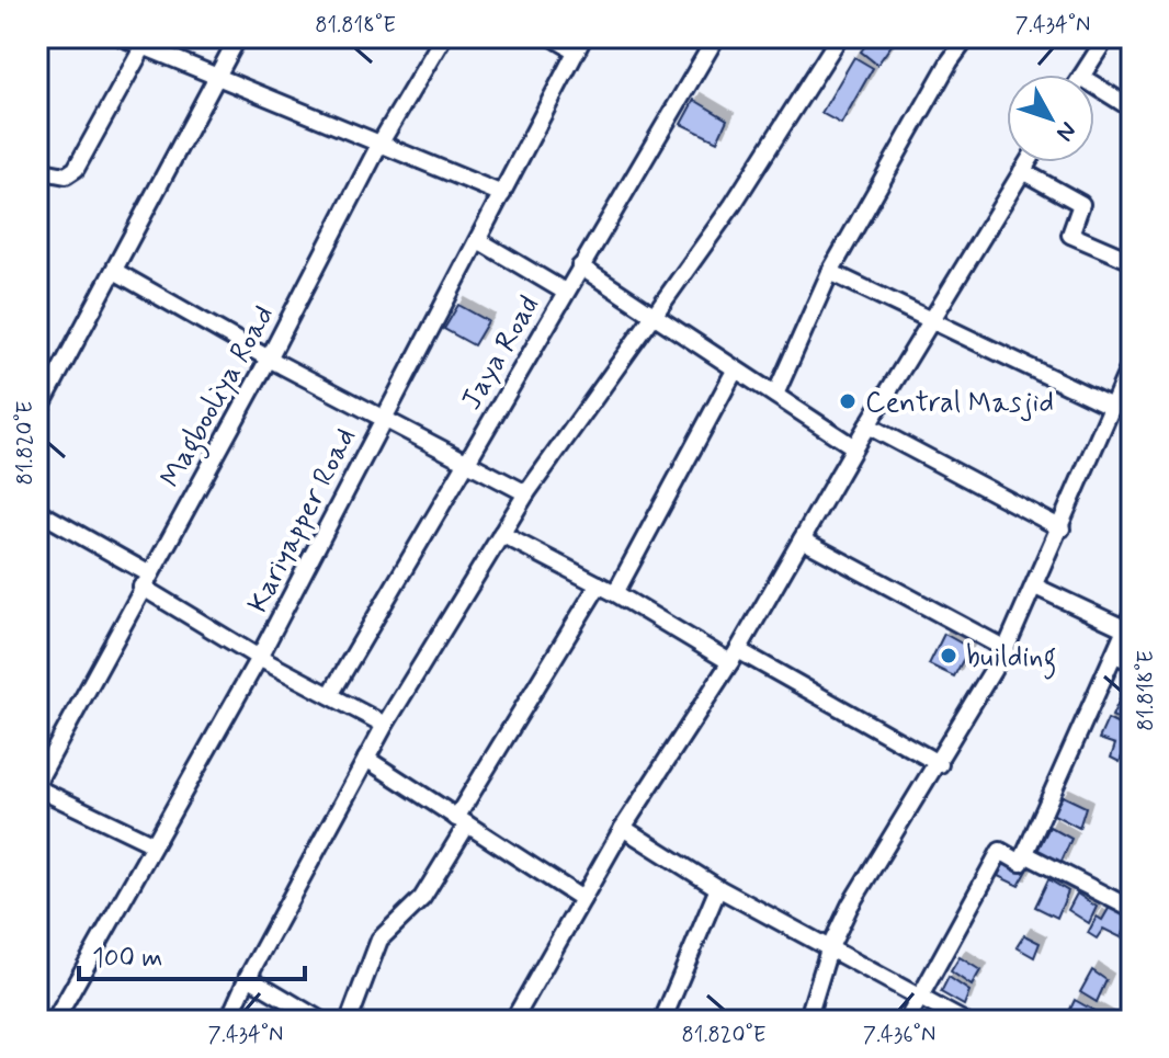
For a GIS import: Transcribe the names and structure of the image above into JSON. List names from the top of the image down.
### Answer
{
  "streets": {
    "street": ["Jaya Road", "Magbooliya Road", "Kariyapper Road"]
  },
  "places": ["Central Masjid", "building"],
  "scale_bar": "100 m",
  "north": "bottom right",
  "coordinates": [
    "81.818°E",
    "7.434°N",
    "81.820°E",
    "7.436°N"
  ]
}
